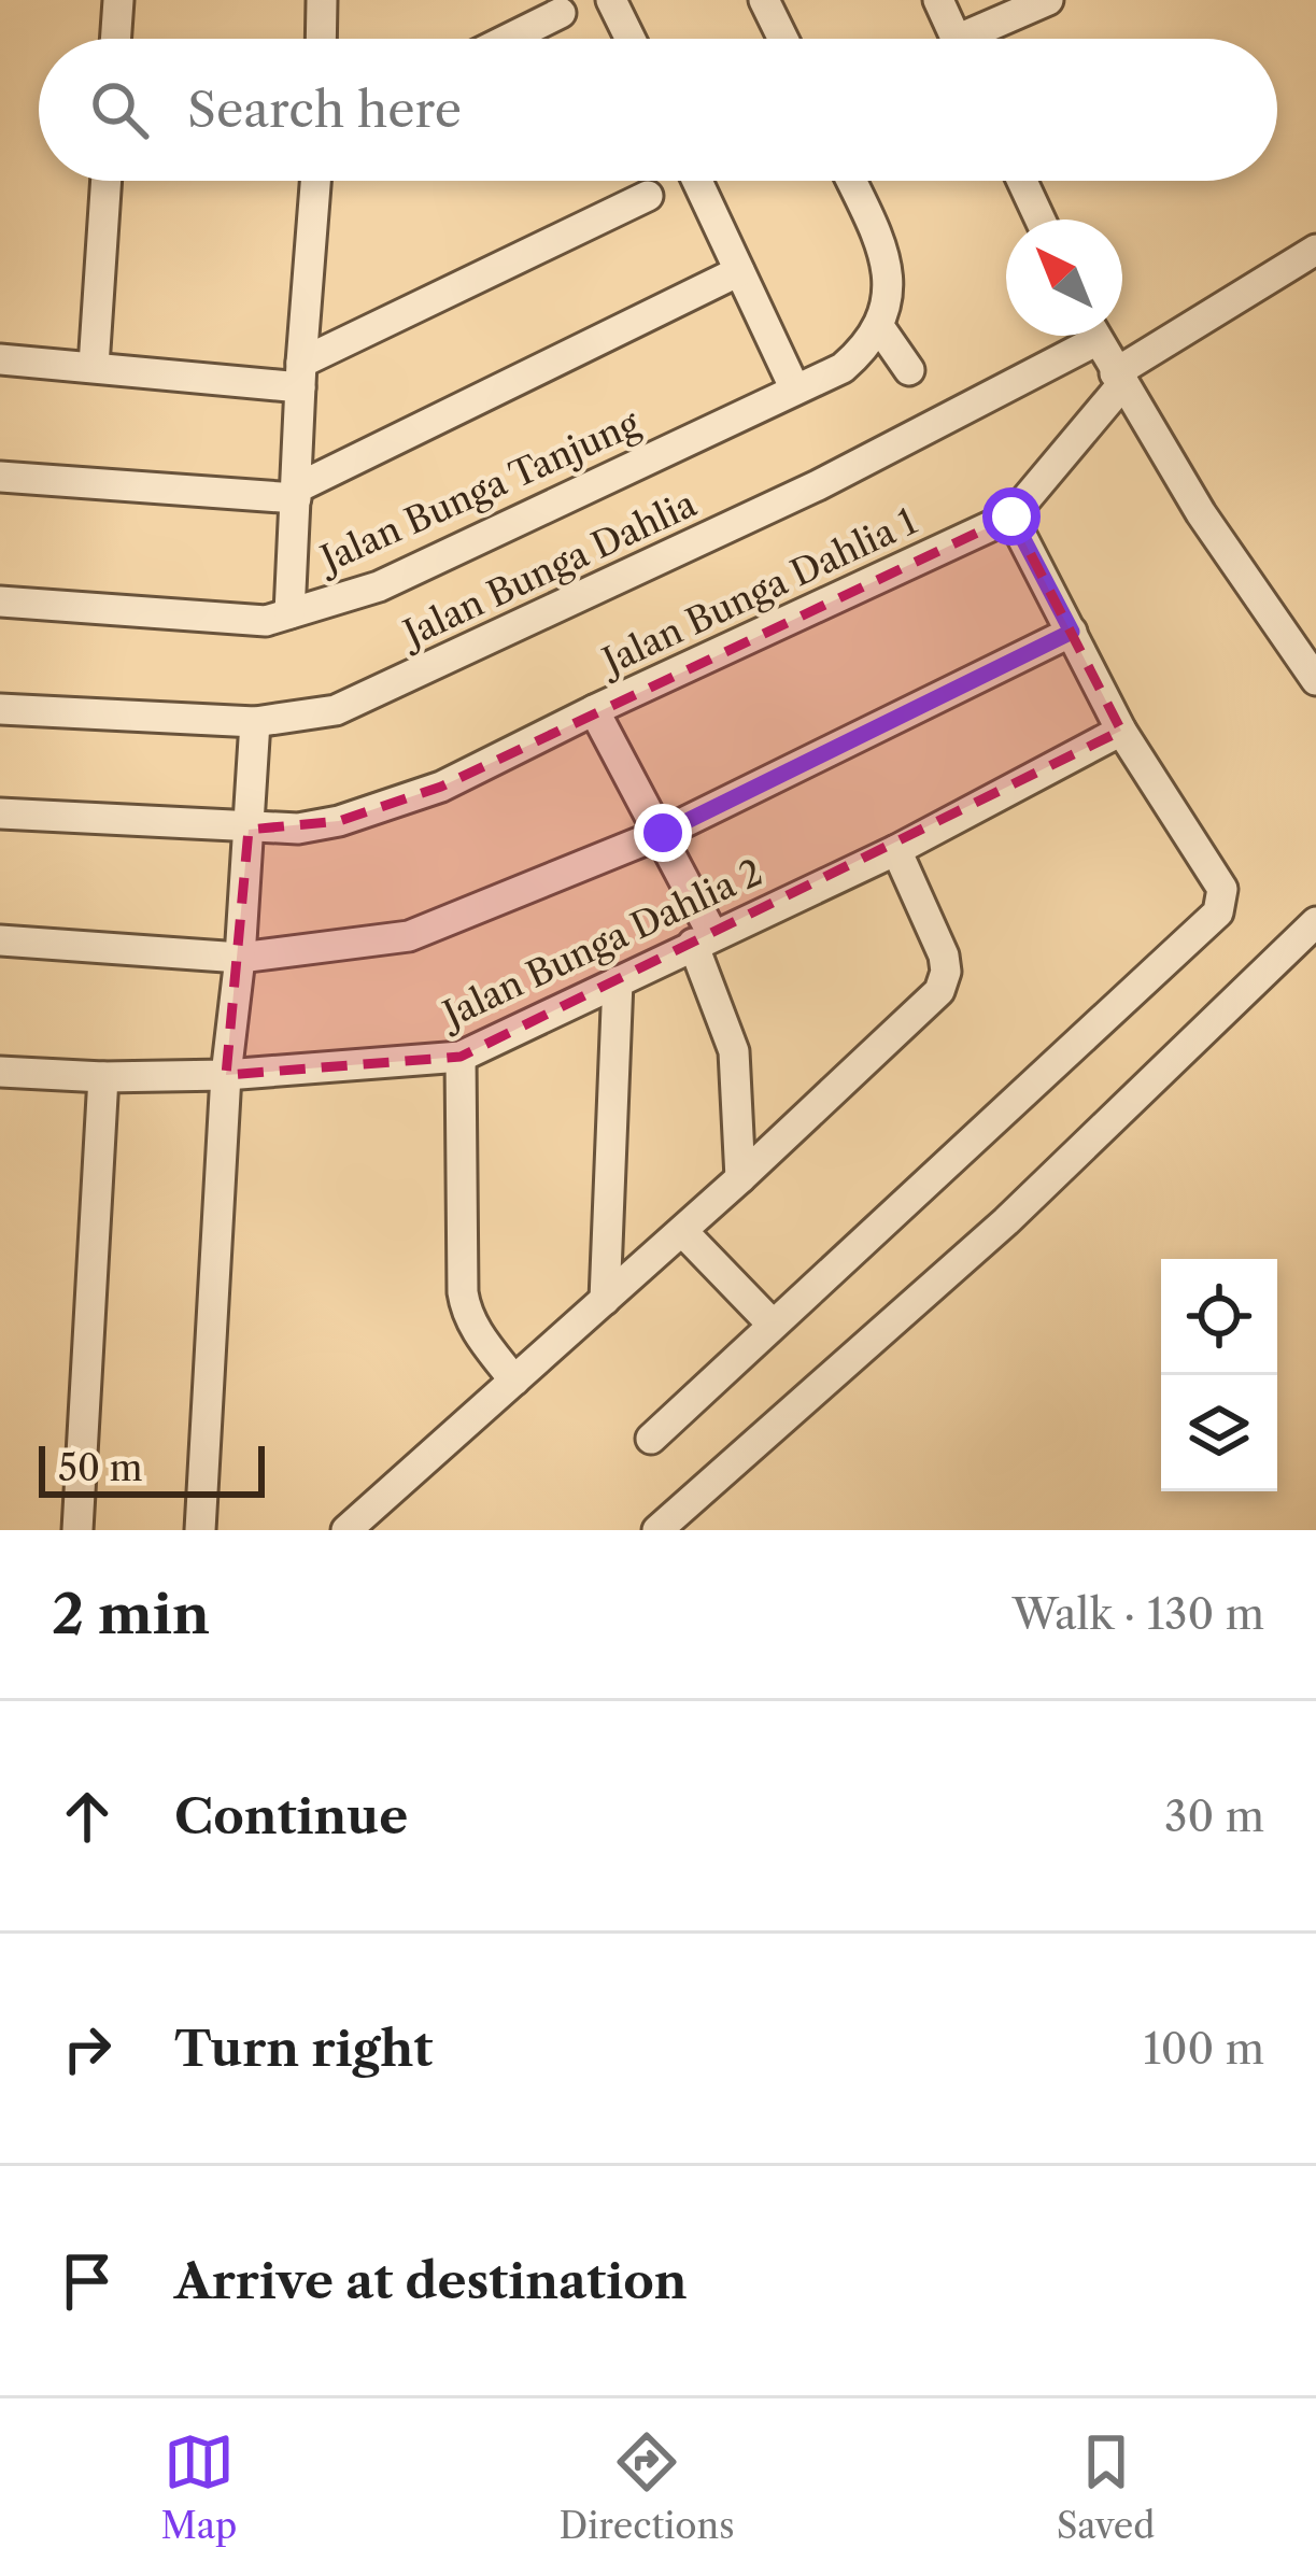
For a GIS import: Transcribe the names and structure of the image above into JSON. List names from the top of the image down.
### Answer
{
  "streets": {
    "street": [
      "Jalan Bunga Tanjung",
      "Jalan Bunga Dahlia",
      "Jalan Bunga Dahlia 1",
      "Jalan Bunga Dahlia 2"
    ]
  },
  "scale_bar": "50 m",
  "north": "top left",
  "page": {
    "search": "Search here",
    "scale": "50 m",
    "heading": ["2 min", "Walk · 130 m"],
    "list": [
      ["Continue", "30 m"],
      ["Turn right", "100 m"],
      "Arrive at destination"
    ],
    "nav": ["Map", "Directions", "Saved"]
  }
}
